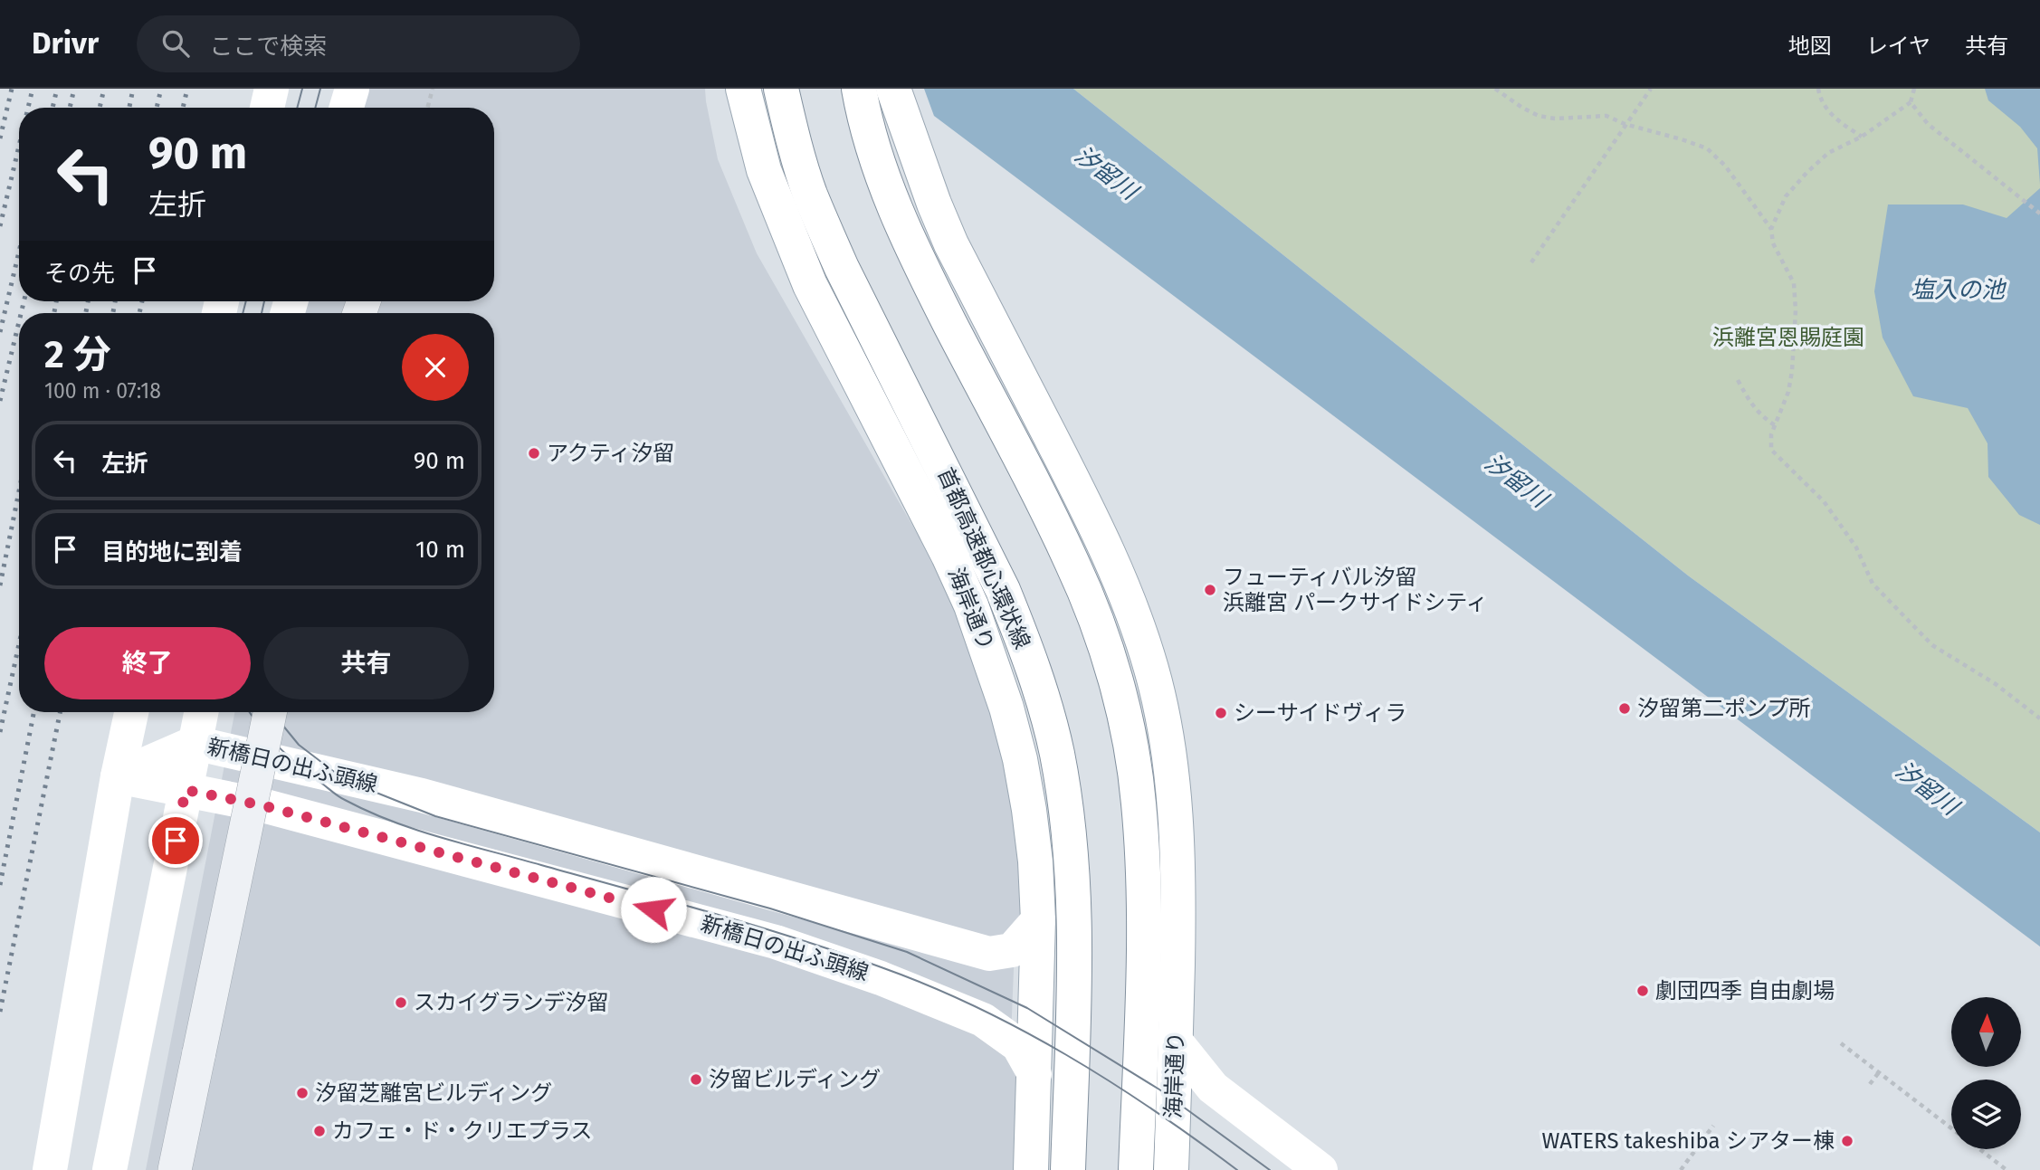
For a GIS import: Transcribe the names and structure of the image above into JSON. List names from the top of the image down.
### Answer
{
  "streets": {
    "main road": ["首都高速都心環状線", "海岸通り", "新橋日の出ふ頭線"]
  },
  "crossings": [
    ["海岸通り", "新橋日の出ふ頭線"]
  ],
  "water": ["汐留川", "塩入の池"],
  "parks": ["浜離宮恩賜庭園"],
  "places": [
    "アクティ汐留",
    "フューティバル汐留 浜離宮 パークサイドシティ",
    "汐留第二ポンプ所",
    "シーサイドヴィラ",
    "劇団四季 自由劇場",
    "スカイグランデ汐留",
    "汐留ビルディング",
    "汐留芝離宮ビルディング",
    "カフェ・ド・クリエプラス",
    "WATERS takeshiba シアター棟"
  ],
  "north": "top",
  "page": {
    "header": "Drivr",
    "search": "ここで検索",
    "nav": ["地図", "レイヤ", "共有"],
    "turn": ["90 m", "左折"],
    "then": "その先",
    "heading": ["2 分", "100 m · 07:18"],
    "list": [
      {
        "name": "左折",
        "value": "90 m"
      },
      {
        "name": "目的地に到着",
        "value": "10 m"
      }
    ],
    "buttons": ["終了", "共有"]
  }
}
